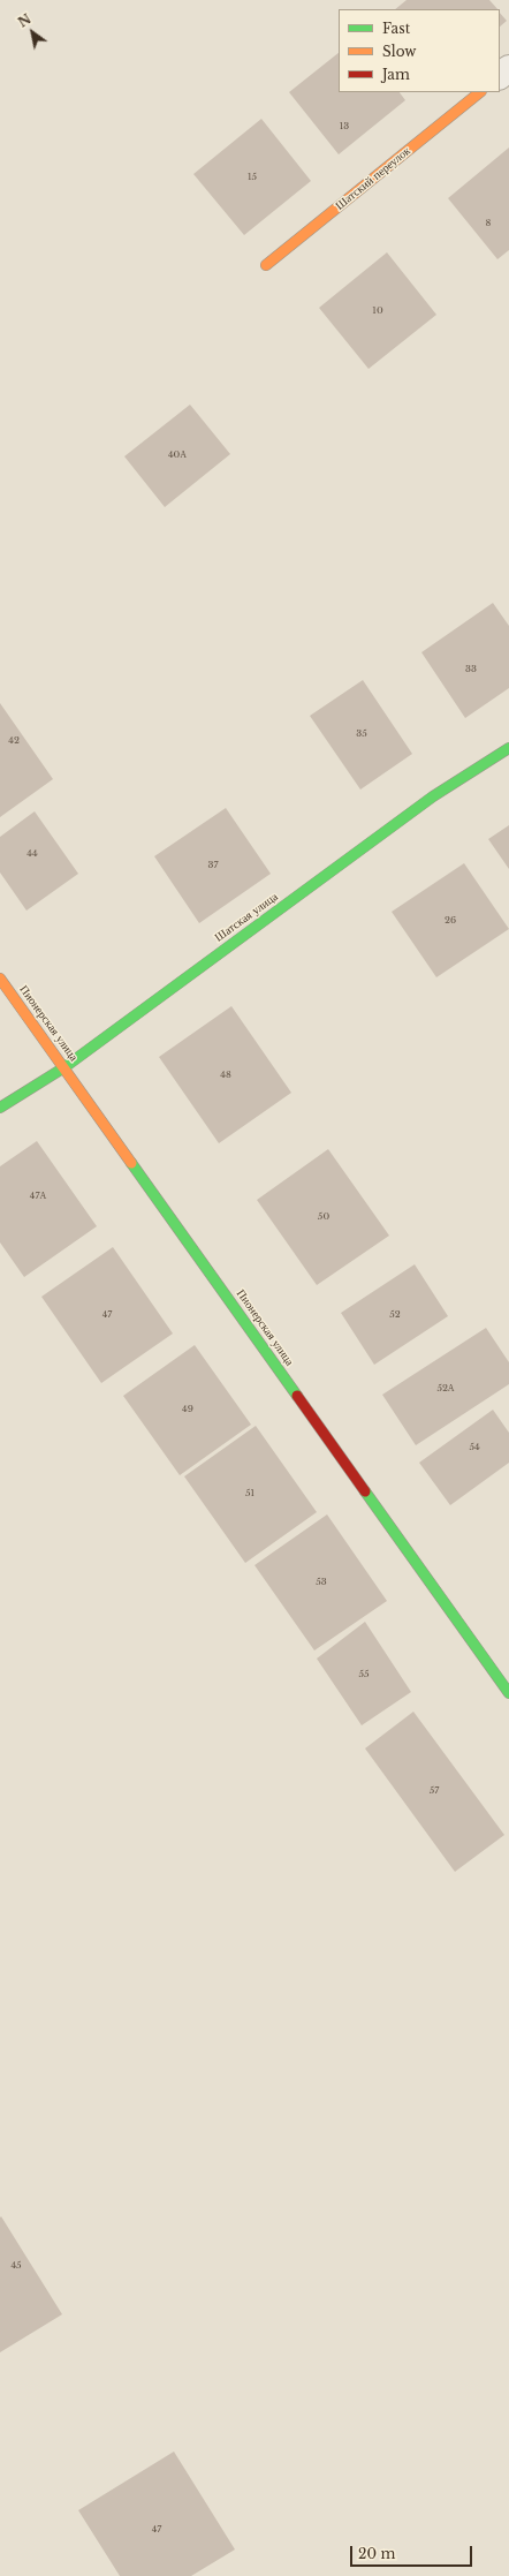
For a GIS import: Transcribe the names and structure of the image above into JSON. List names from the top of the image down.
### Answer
{
  "streets": {
    "street": ["Шатский переулок", "Шатская улица", "Пионерская улица"]
  },
  "crossings": [
    ["Шатская улица", "Пионерская улица"]
  ],
  "house_numbers": [
    "13",
    "15",
    "8",
    "10",
    "40А",
    "33",
    "35",
    "42",
    "44",
    "37",
    "26",
    "48",
    "47А",
    "50",
    "47",
    "52",
    "52А",
    "49",
    "54",
    "51",
    "53",
    "55",
    "57",
    "45",
    "47"
  ],
  "legend": ["Fast", "Slow", "Jam"],
  "scale_bar": "20 m",
  "north": "top left"
}
